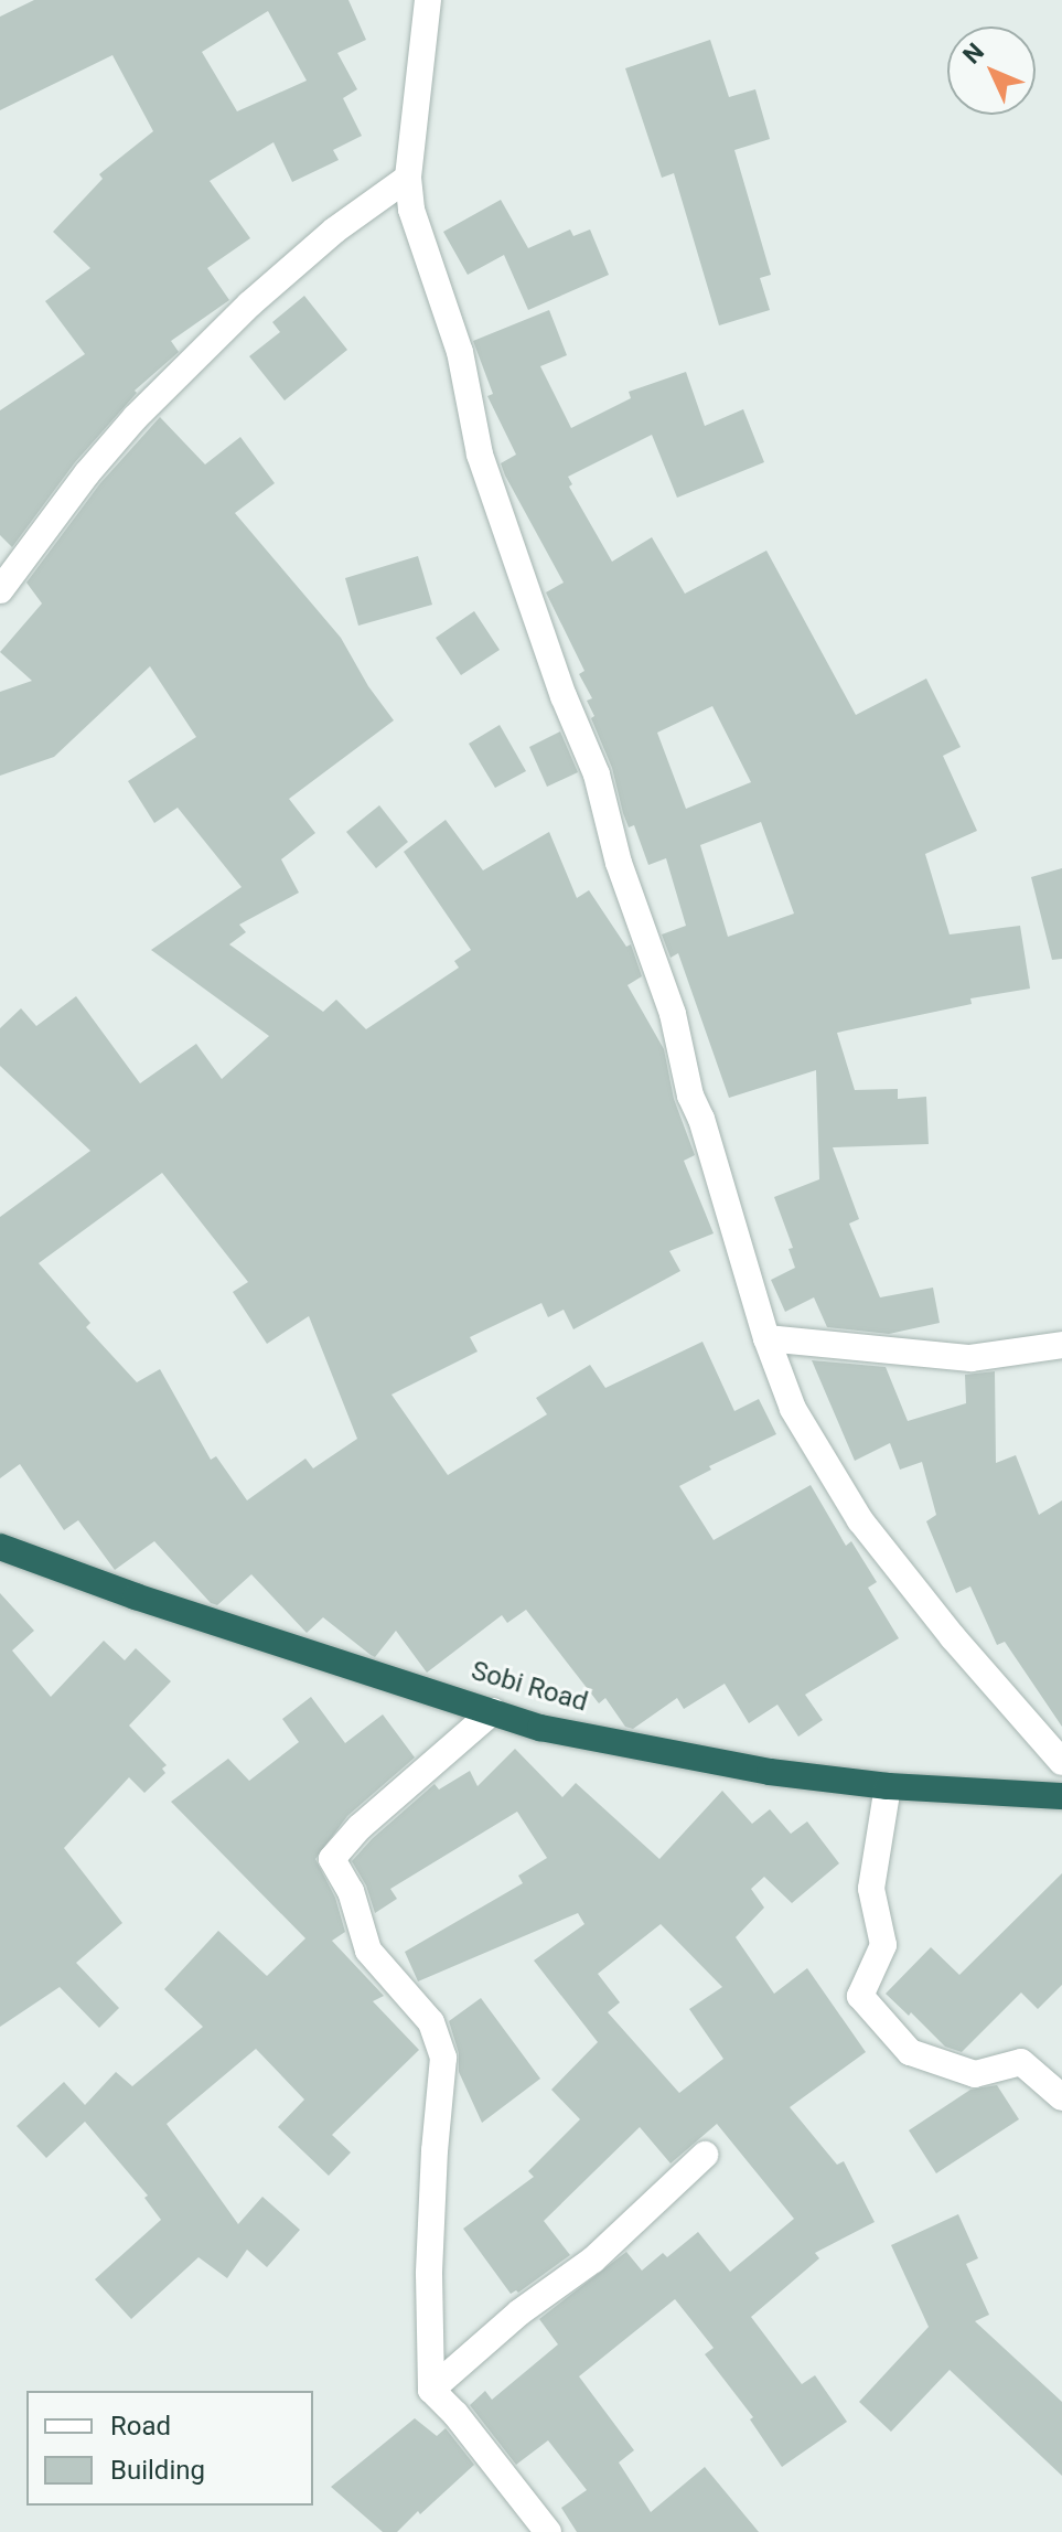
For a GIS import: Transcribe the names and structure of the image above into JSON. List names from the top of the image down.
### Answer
{
  "streets": {
    "highway": ["Sobi Road"]
  },
  "legend": ["Road", "Building"],
  "north": "top left"
}
